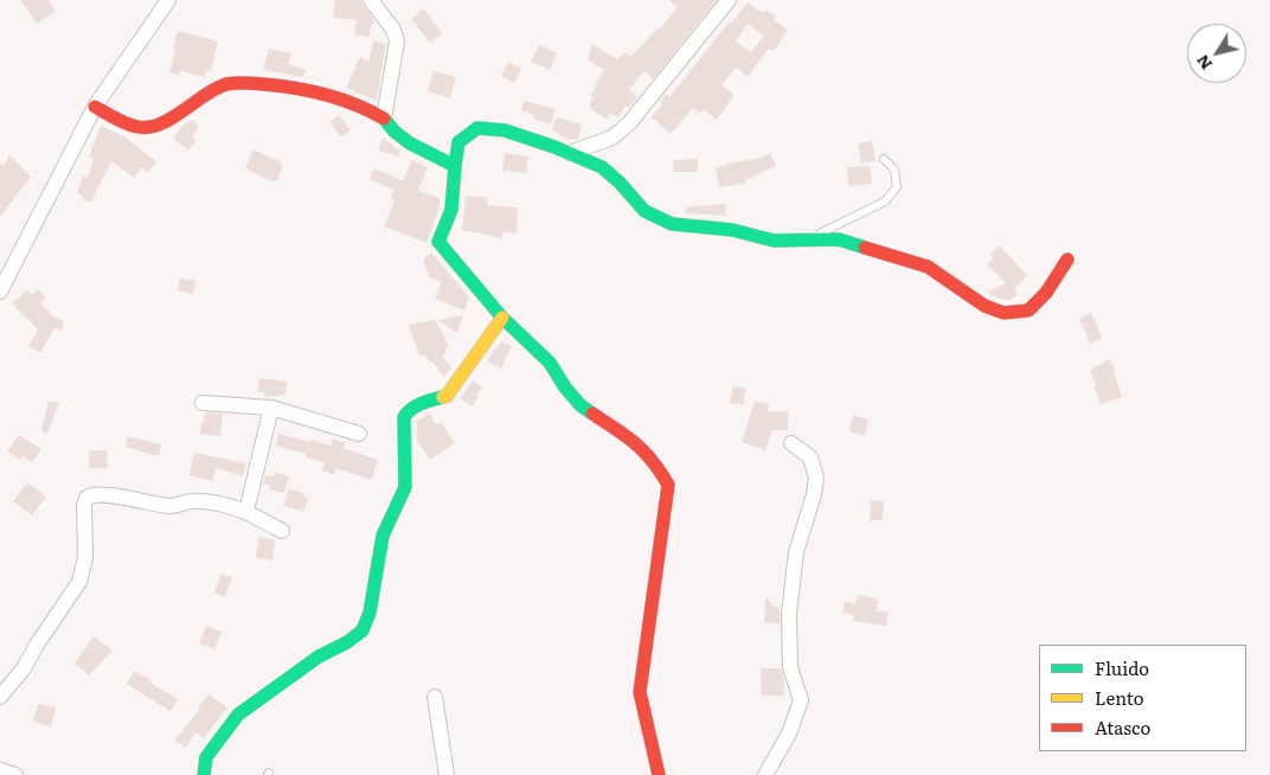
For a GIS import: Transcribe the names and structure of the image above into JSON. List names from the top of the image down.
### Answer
{
  "legend": ["Fluido", "Lento", "Atasco"],
  "north": "bottom left"
}
